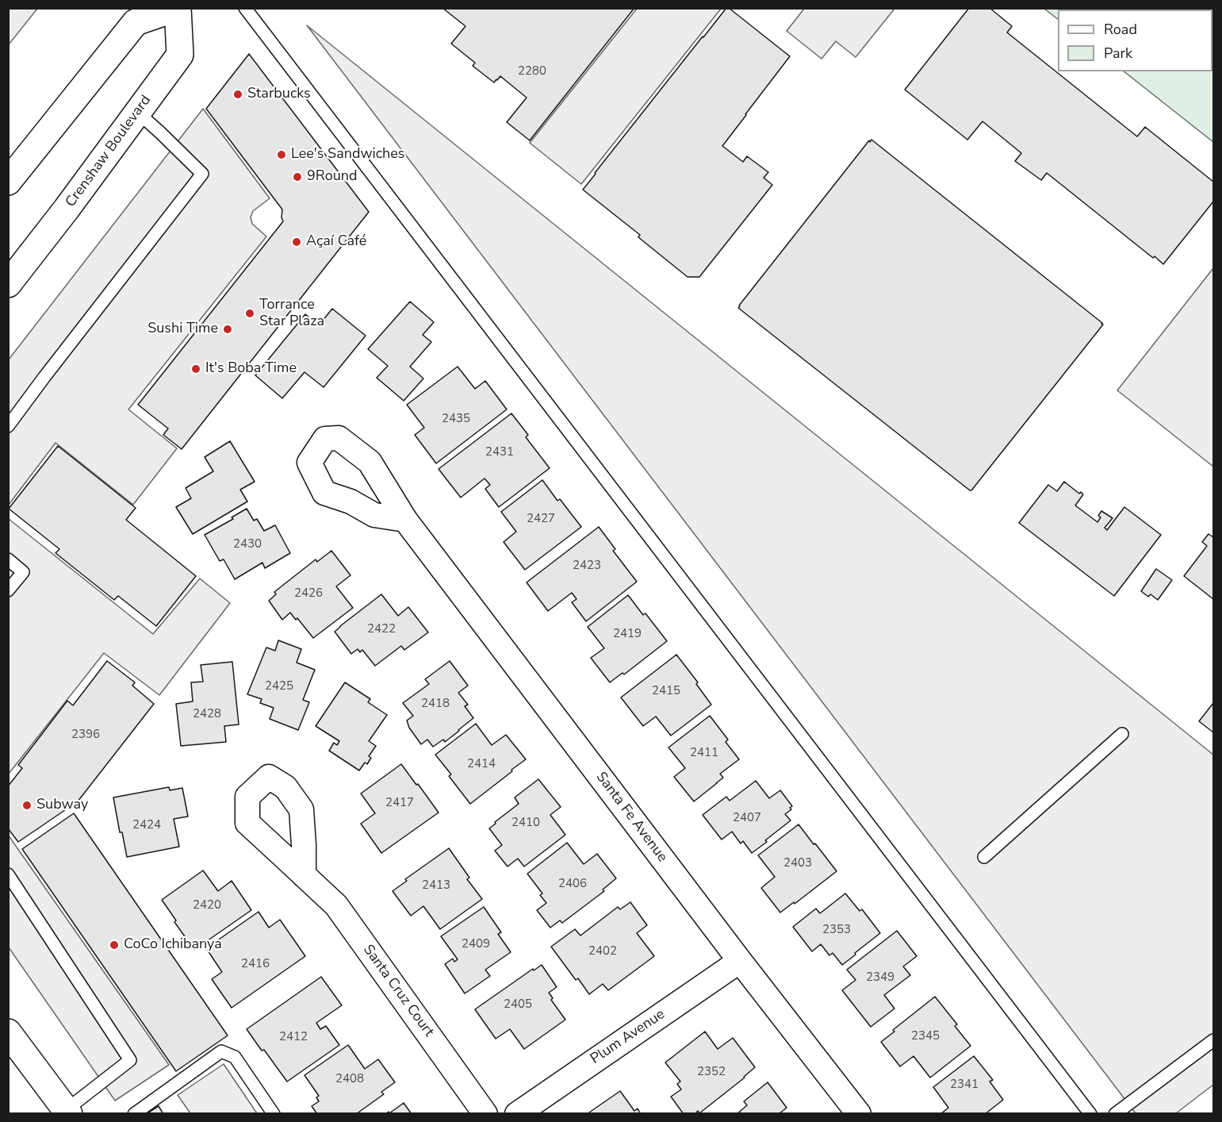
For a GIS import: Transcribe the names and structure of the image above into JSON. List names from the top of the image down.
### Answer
{
  "streets": {
    "main road": ["Crenshaw Boulevard"],
    "street": ["Santa Fe Avenue", "Santa Cruz Court", "Plum Avenue"]
  },
  "crossings": [
    ["Santa Fe Avenue", "Plum Avenue"]
  ],
  "places": [
    "Starbucks",
    "Lee's Sandwiches",
    "9Round",
    "Açaí Café",
    "Torrance Star Plaza",
    "Sushi Time",
    "It's Boba Time",
    "Subway",
    "CoCo Ichibanya"
  ],
  "house_numbers": [
    "2280",
    "2435",
    "2431",
    "2427",
    "2430",
    "2423",
    "2426",
    "2422",
    "2419",
    "2425",
    "2415",
    "2418",
    "2428",
    "2396",
    "2411",
    "2414",
    "2417",
    "2407",
    "2410",
    "2424",
    "2403",
    "2406",
    "2413",
    "2420",
    "2353",
    "2409",
    "2402",
    "2416",
    "2349",
    "2405",
    "2345",
    "2412",
    "2352",
    "2408",
    "2341"
  ],
  "legend": ["Road", "Park"]
}
